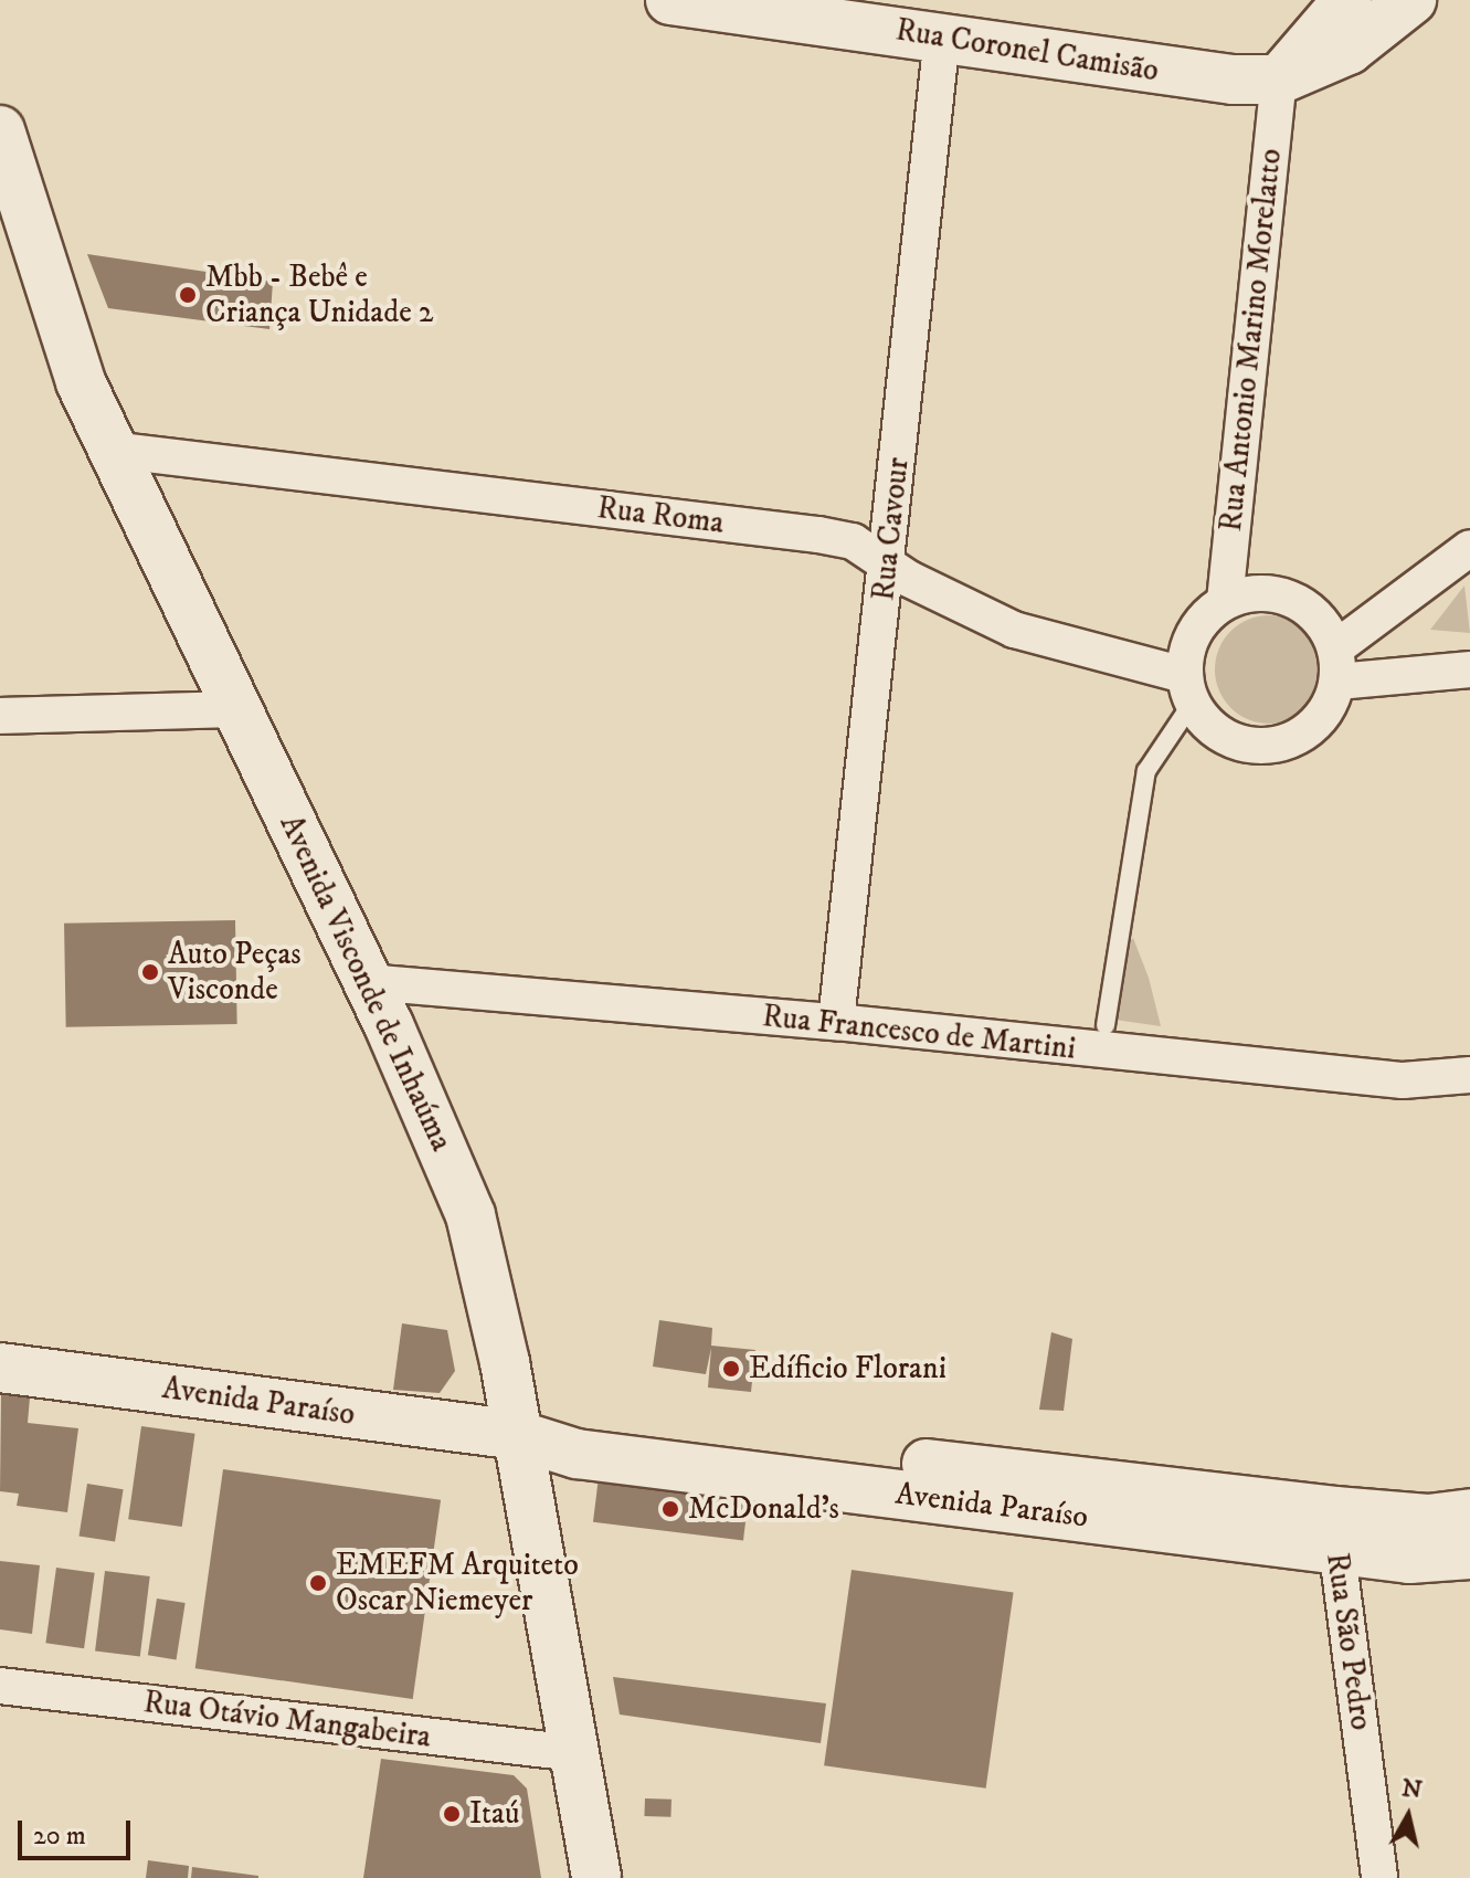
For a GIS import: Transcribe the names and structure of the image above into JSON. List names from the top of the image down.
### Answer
{
  "streets": {
    "main road": ["Rua Coronel Camisão", "Avenida Visconde de Inhaúma", "Avenida Paraíso"],
    "street": [
      "Rua Antonio Marino Morelatto",
      "Rua Roma",
      "Rua Cavour",
      "Rua Francesco de Martini",
      "Rua São Pedro",
      "Rua Otávio Mangabeira"
    ]
  },
  "crossings": [
    ["Rua Coronel Camisão", "Rua Antonio Marino Morelatto"],
    ["Rua Coronel Camisão", "Rua Cavour"],
    ["Rua Antonio Marino Morelatto", "Rua Roma"],
    ["Rua Roma", "Rua Cavour"],
    ["Rua Roma", "Avenida Visconde de Inhaúma"],
    ["Rua Cavour", "Rua Francesco de Martini"],
    ["Avenida Visconde de Inhaúma", "Rua Francesco de Martini"],
    ["Avenida Visconde de Inhaúma", "Avenida Paraíso"],
    ["Avenida Visconde de Inhaúma", "Rua Otávio Mangabeira"],
    ["Avenida Paraíso", "Rua São Pedro"]
  ],
  "places": [
    "Mbb - Bebê e Criança Unidade 2",
    "Auto Peças Visconde",
    "Edíficio Florani",
    "McDonald's",
    "EMEFM Arquiteto Oscar Niemeyer",
    "Itaú"
  ],
  "scale_bar": "20 m",
  "north": "top"
}
